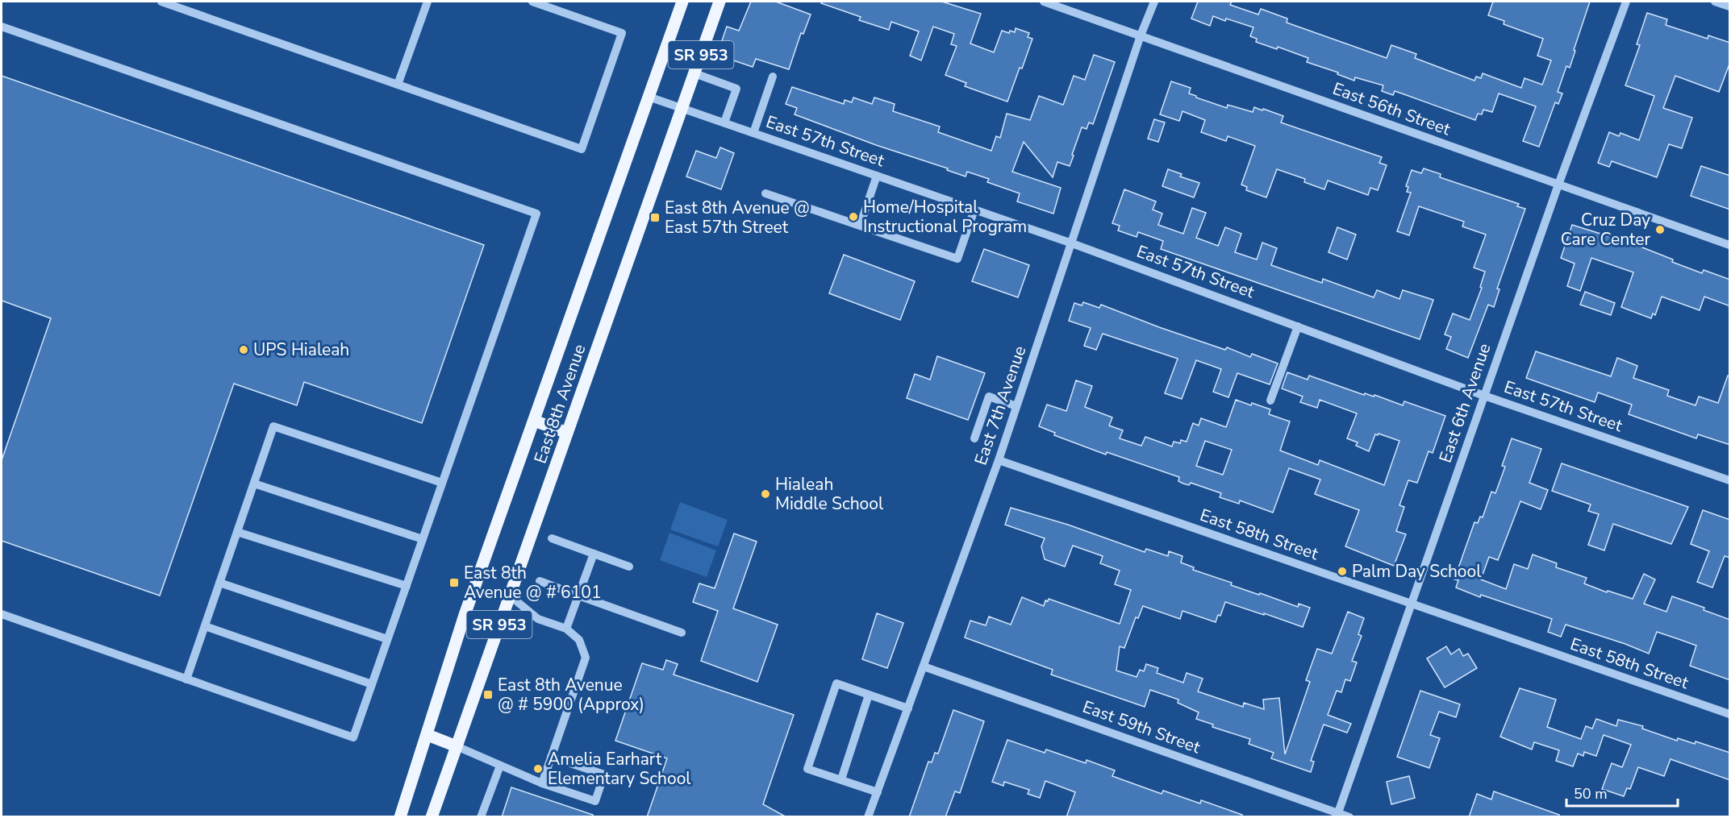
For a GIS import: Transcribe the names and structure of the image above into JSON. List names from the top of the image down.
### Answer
{
  "streets": {
    "main road": ["SR 953", "East 8th Avenue"],
    "street": [
      "East 56th Street",
      "East 57th Street",
      "East 6th Avenue",
      "East 7th Avenue",
      "East 58th Street",
      "East 59th Street"
    ]
  },
  "crossings": [
    ["East 56th Street", "East 6th Avenue"],
    ["East 56th Street", "East 7th Avenue"],
    ["East 57th Street", "East 6th Avenue"],
    ["East 57th Street", "East 8th Avenue"],
    ["East 57th Street", "East 7th Avenue"],
    ["East 6th Avenue", "East 58th Street"],
    ["East 6th Avenue", "East 59th Street"],
    ["East 7th Avenue", "East 58th Street"],
    ["East 7th Avenue", "East 59th Street"]
  ],
  "places": {
    "other": [
      "Home/Hospital Instructional Program",
      "Cruz Day Care Center",
      "UPS Hialeah",
      "Hialeah Middle School",
      "Palm Day School",
      "Amelia Earhart Elementary School"
    ],
    "transit": ["East 8th Avenue @ East 57th Street", "East 8th Avenue @ # 6101", "East 8th Avenue @ # 5900 (Approx)"]
  },
  "scale_bar": "50 m"
}
